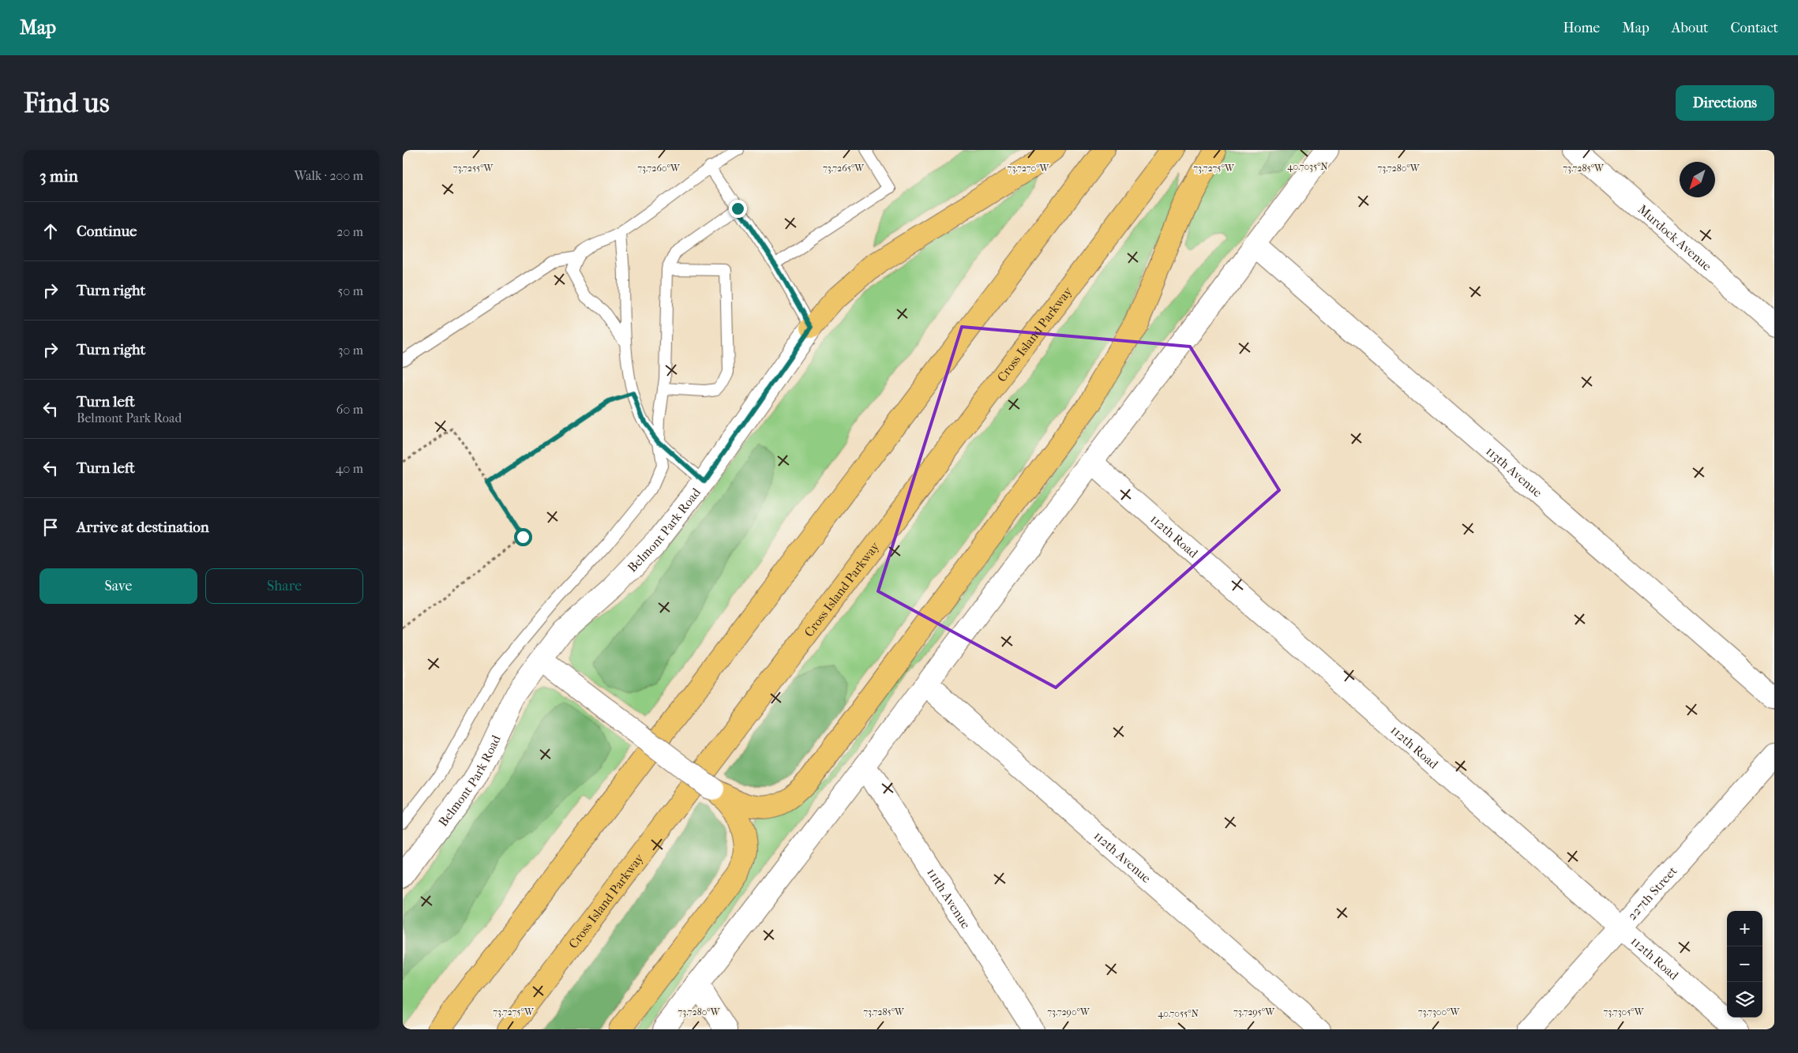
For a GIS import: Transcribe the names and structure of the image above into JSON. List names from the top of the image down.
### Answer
{
  "streets": {
    "highway": ["Cross Island Parkway"],
    "street": [
      "Murdock Avenue",
      "113th Avenue",
      "Belmont Park Road",
      "112th Road",
      "112th Avenue",
      "227th Street",
      "111th Avenue"
    ]
  },
  "crossings": [
    ["112th Road", "227th Street"]
  ],
  "north": "bottom left",
  "page": {
    "header": "Map",
    "nav": [
      "Home",
      "Map",
      "About",
      "Contact"
    ],
    "buttons": [
      "Directions",
      ["Save", "Share"]
    ],
    "title": "Find us",
    "heading": ["3 min", "Walk · 200 m"],
    "list": [
      ["Continue", "20 m"],
      ["Turn right", "50 m"],
      ["Turn right", "30 m"],
      ["Turn left", "Belmont Park Road", "60 m"],
      ["Turn left", "40 m"],
      "Arrive at destination"
    ],
    "map_buttons": ["+", "−"]
  },
  "coordinates": [
    "40.7035°N",
    "73.7255°W",
    "73.7260°W",
    "73.7265°W",
    "73.7270°W",
    "73.7275°W",
    "73.7280°W",
    "73.7285°W",
    "73.7290°W",
    "73.7295°W",
    "73.7300°W",
    "73.7305°W",
    "40.7055°N"
  ]
}
